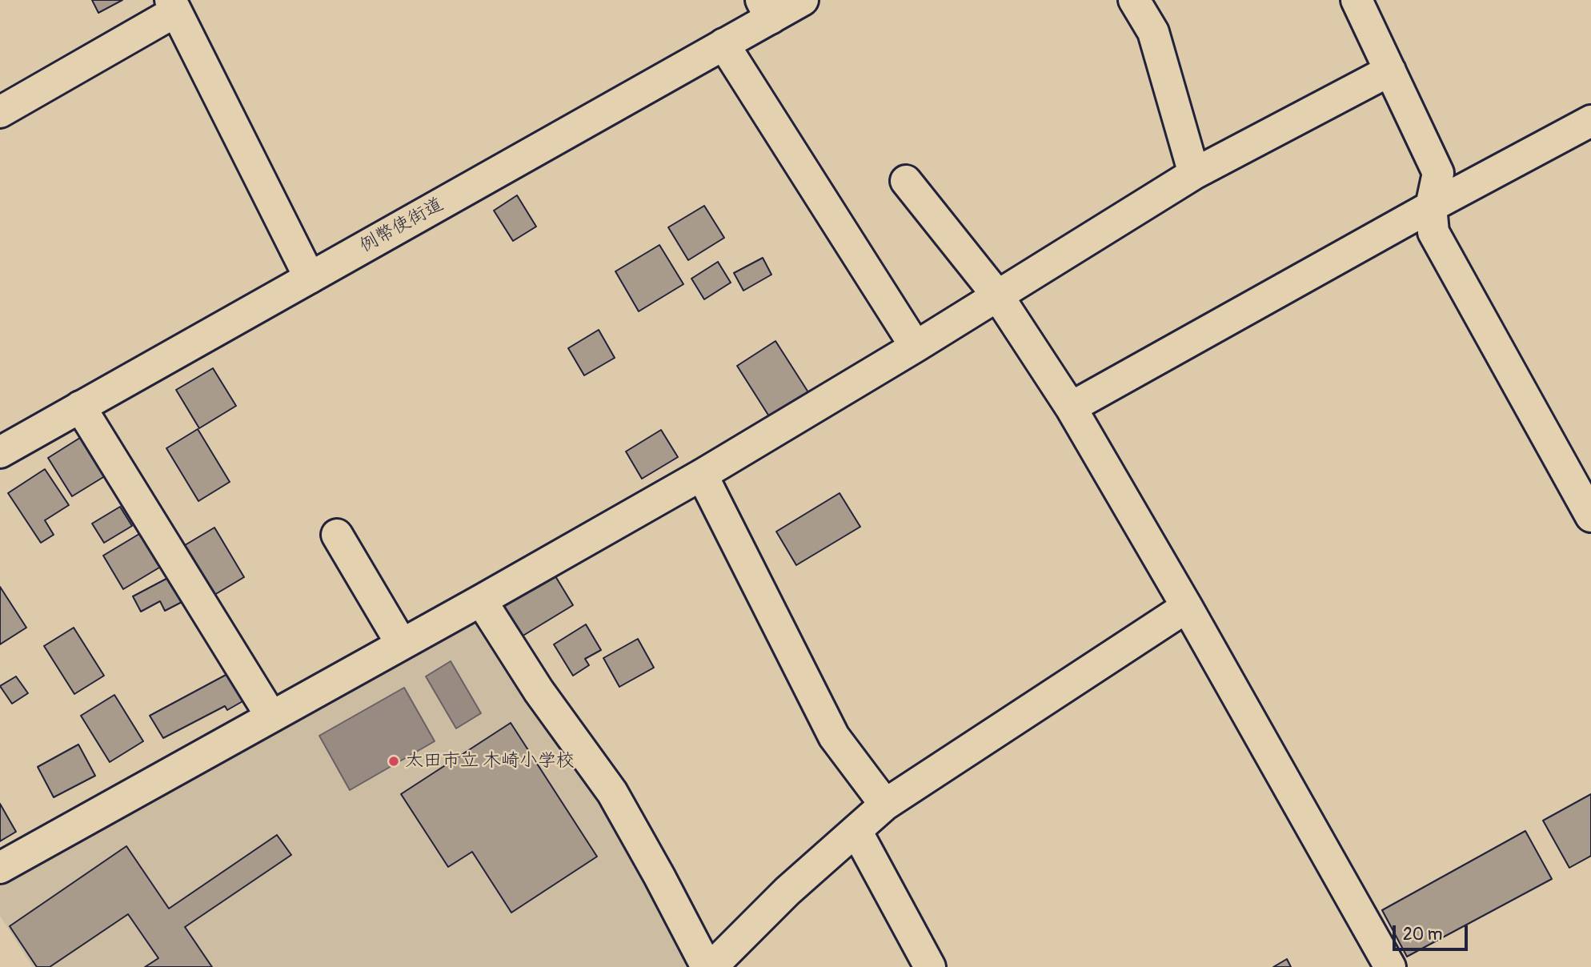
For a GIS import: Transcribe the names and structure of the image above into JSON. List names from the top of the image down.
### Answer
{
  "streets": {
    "street": ["例幣使街道"]
  },
  "places": ["太田市立 木崎小学校"],
  "scale_bar": "20 m"
}
